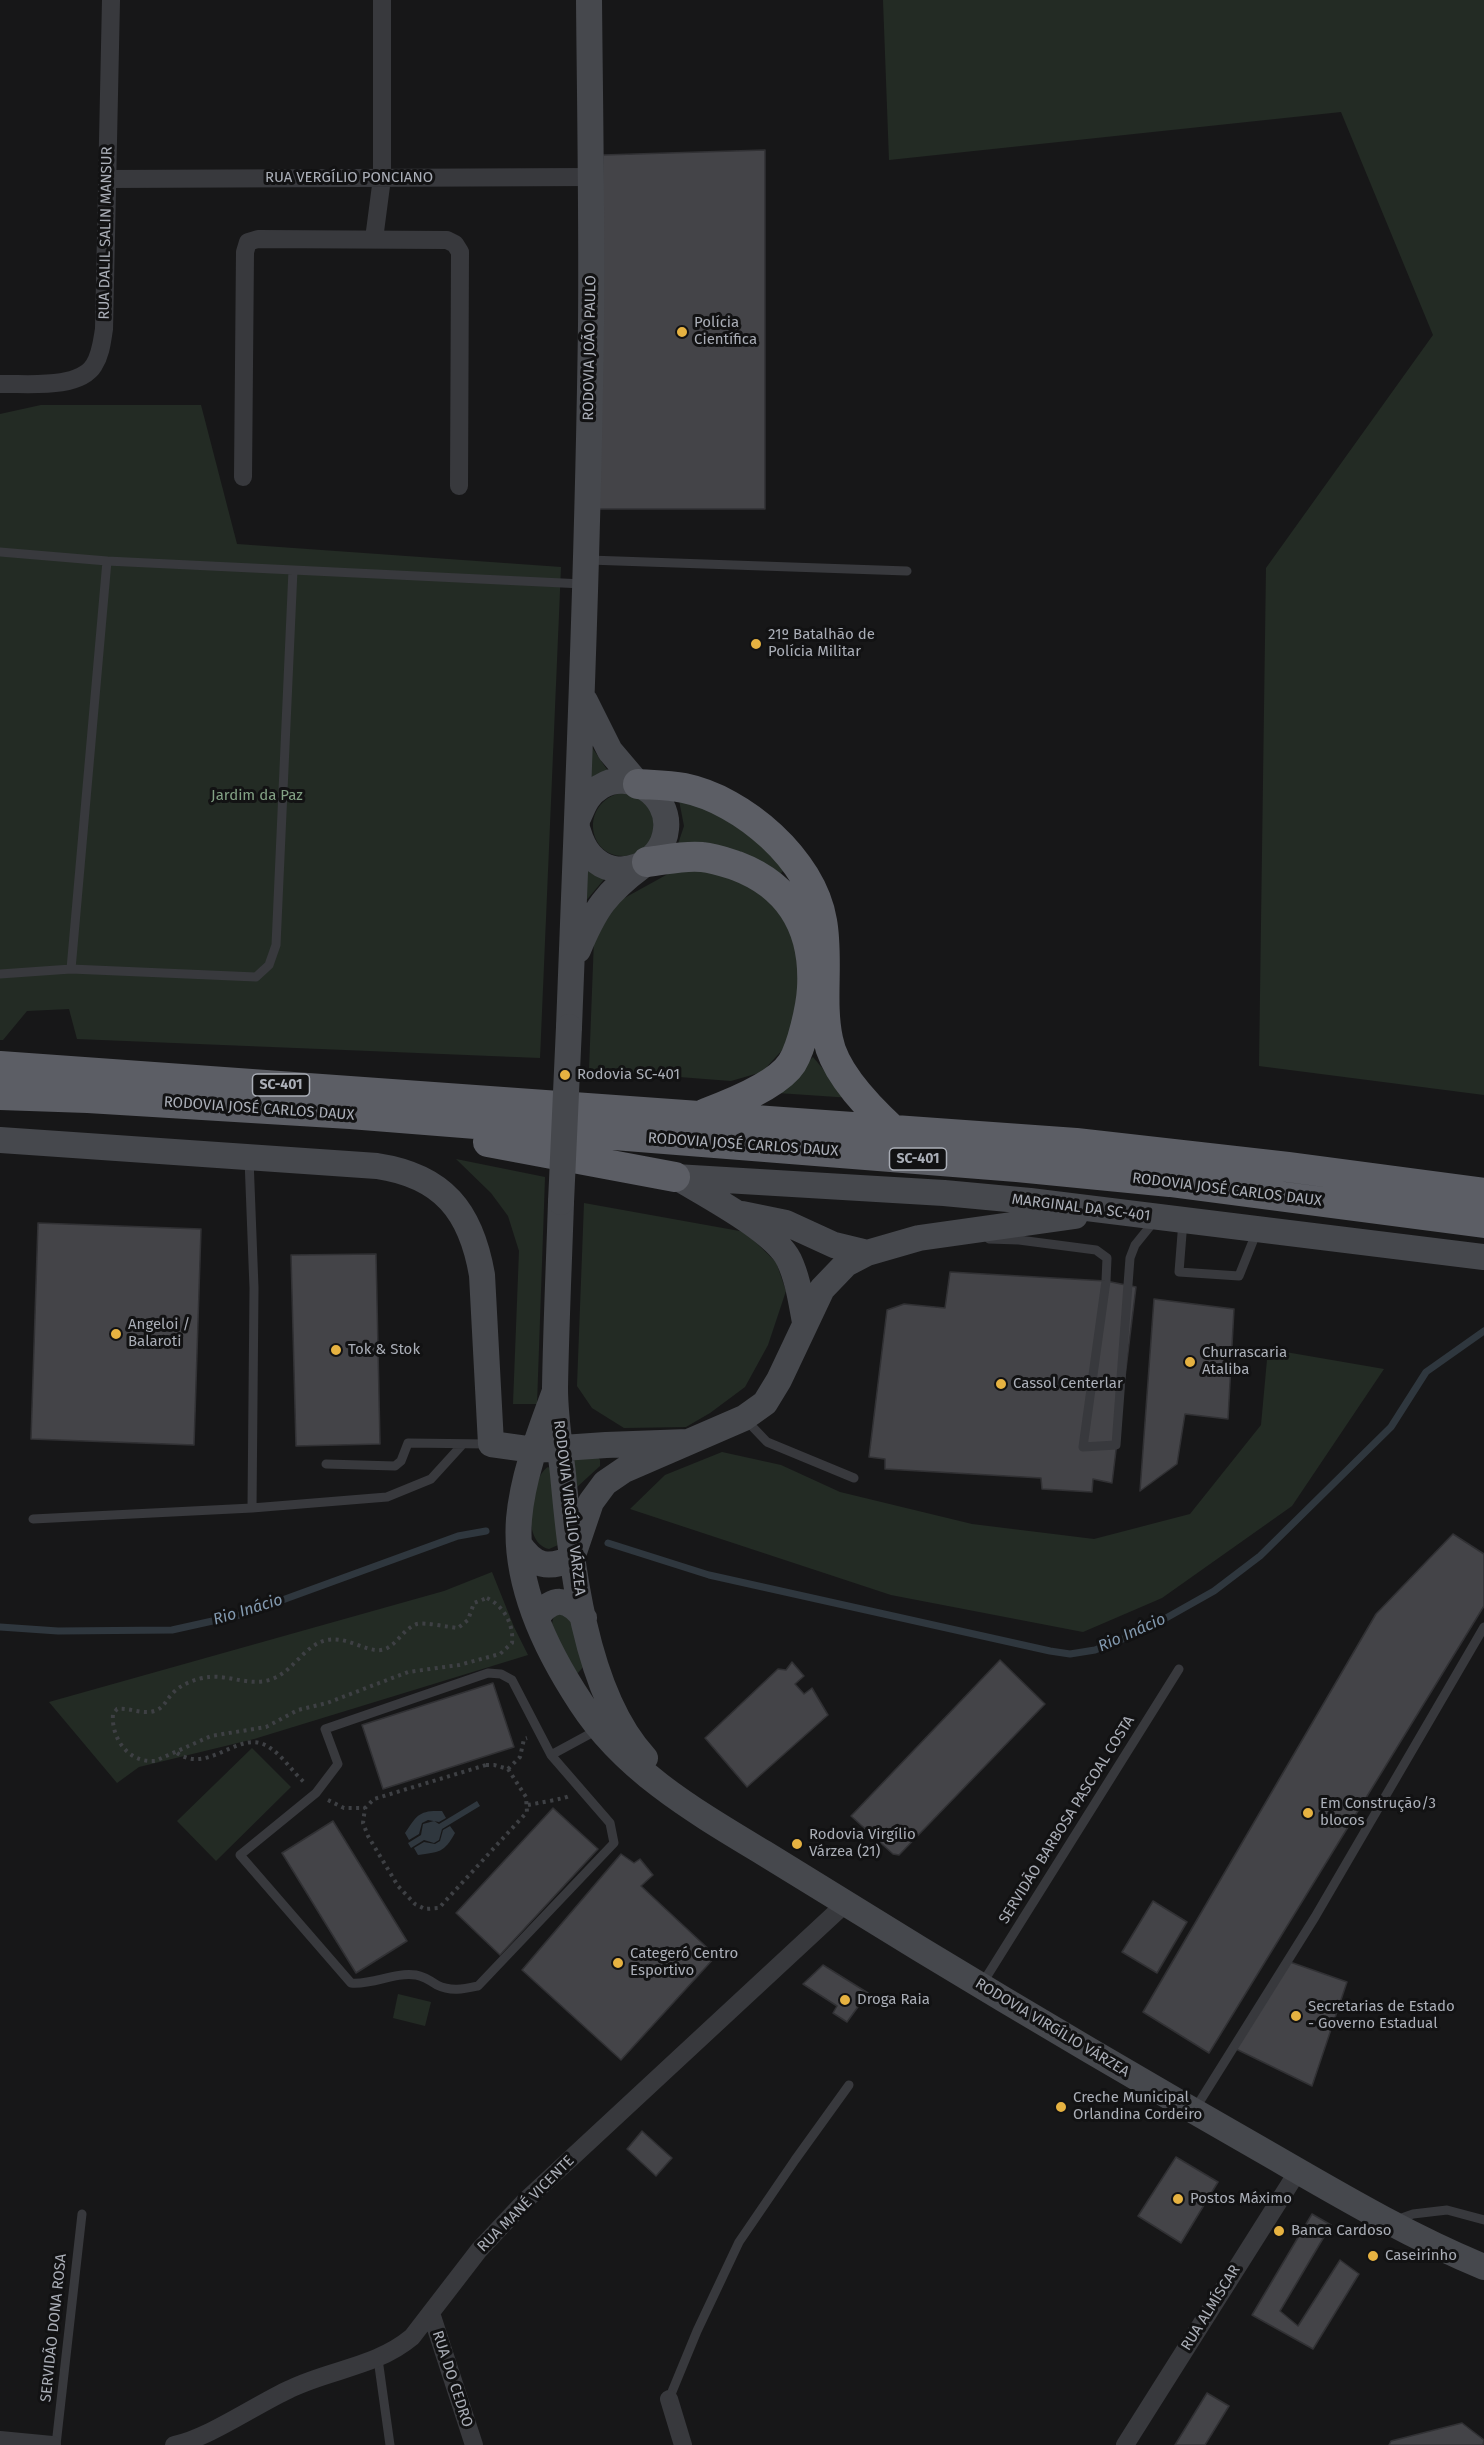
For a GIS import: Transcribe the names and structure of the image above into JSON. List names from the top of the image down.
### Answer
{
  "streets": {
    "highway": ["SC-401", "RODOVIA JOSÉ CARLOS DAUX"],
    "main road": ["RODOVIA JOÃO PAULO", "MARGINAL DA SC-401", "RODOVIA VIRGÍLIO VÁRZEA"],
    "street": [
      "RUA VERGÍLIO PONCIANO",
      "RUA DALIL SALIN MANSUR",
      "RUA MANÉ VICENTE",
      "RUA ALMÍSCAR",
      "RUA DO CEDRO"
    ],
    "lane": ["SERVIDÃO BARBOSA PASCOAL COSTA", "SERVIDÃO DONA ROSA"]
  },
  "crossings": [
    ["RUA VERGÍLIO PONCIANO", "RUA DALIL SALIN MANSUR"],
    ["RUA VERGÍLIO PONCIANO", "RODOVIA JOÃO PAULO"],
    ["RODOVIA JOÃO PAULO", "RODOVIA VIRGÍLIO VÁRZEA"],
    ["RODOVIA VIRGÍLIO VÁRZEA", "SERVIDÃO BARBOSA PASCOAL COSTA"],
    ["RODOVIA VIRGÍLIO VÁRZEA", "RUA MANÉ VICENTE"],
    ["RODOVIA VIRGÍLIO VÁRZEA", "RUA ALMÍSCAR"],
    ["RUA MANÉ VICENTE", "RUA DO CEDRO"]
  ],
  "water": ["Rio Inácio"],
  "parks": ["Jardim da Paz"],
  "places": [
    "Polícia Científica",
    "21º Batalhão de Polícia Militar",
    "Rodovia SC-401",
    "Angeloi / Balaroti",
    "Tok & Stok",
    "Churrascaria Ataliba",
    "Cassol Centerlar",
    "Em Construção/3 blocos",
    "Rodovia Virgílio Várzea (21)",
    "Categeró Centro Esportivo",
    "Droga Raia",
    "Secretarias de Estado - Governo Estadual",
    "Creche Municipal Orlandina Cordeiro",
    "Postos Máximo",
    "Banca Cardoso",
    "Caseirinho"
  ]
}
